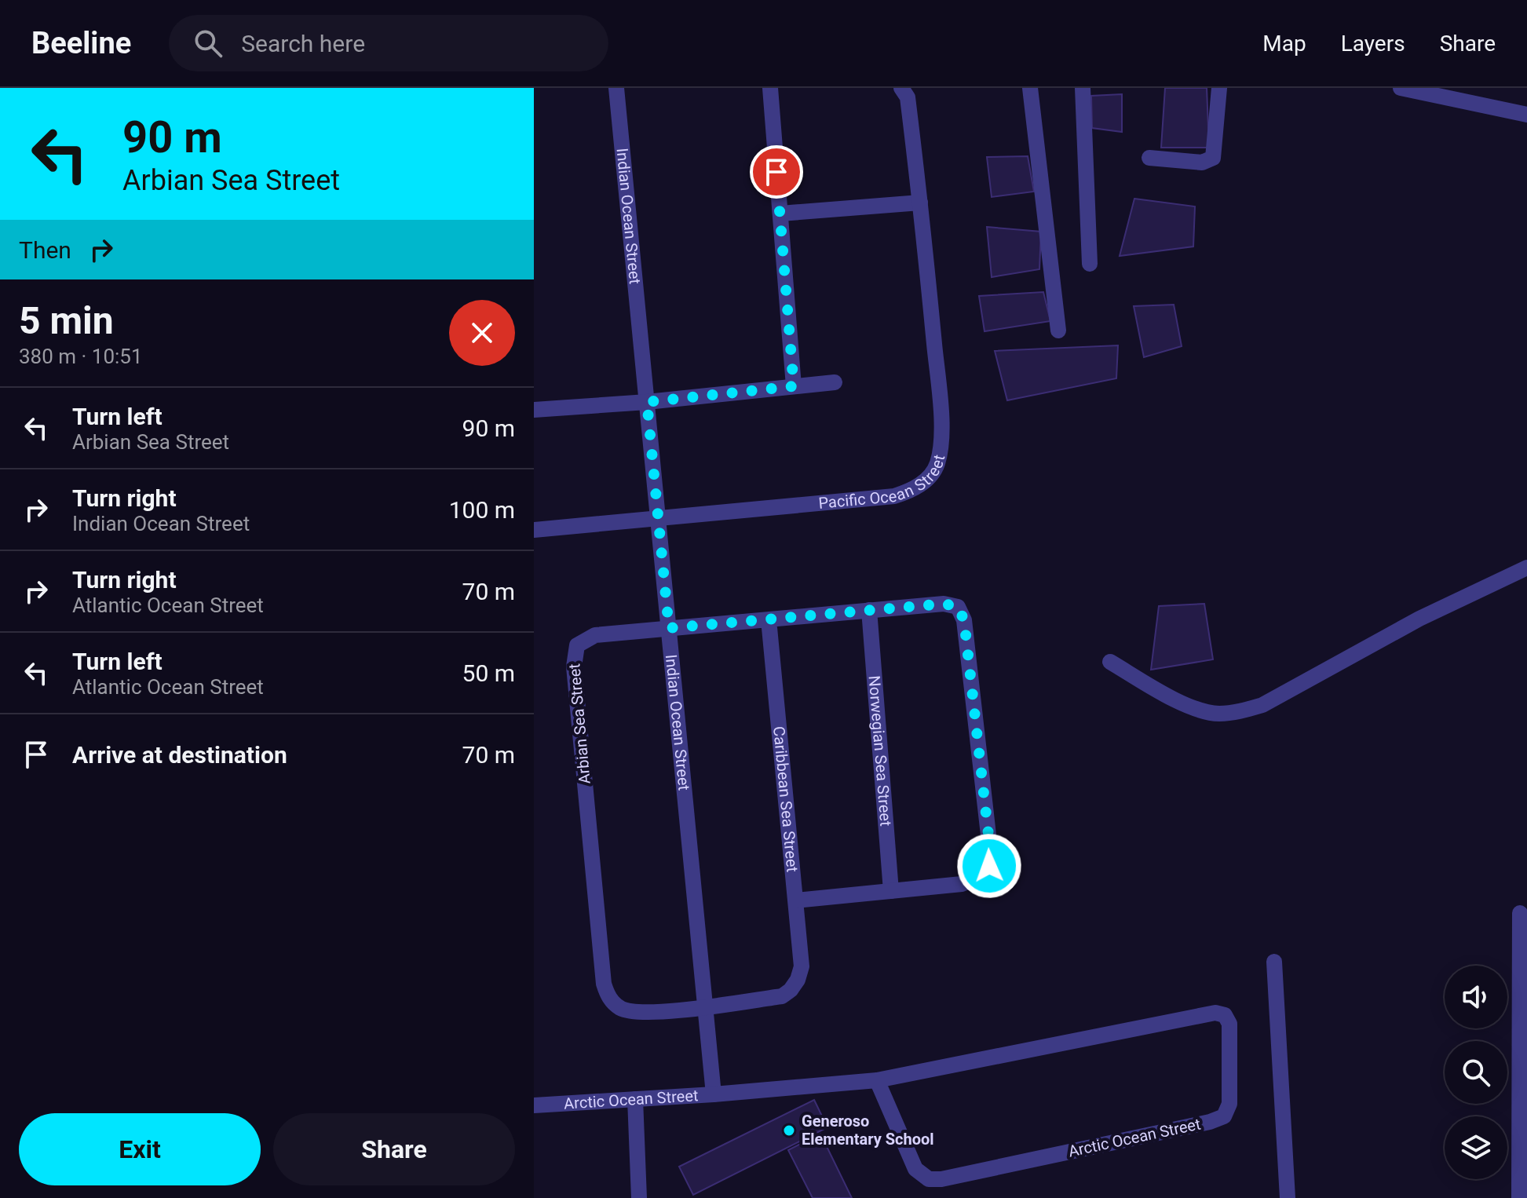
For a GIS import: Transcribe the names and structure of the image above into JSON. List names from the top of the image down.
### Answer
{
  "streets": {
    "street": [
      "Indian Ocean Street",
      "Pacific Ocean Street",
      "Arbian Sea Street",
      "Norwegian Sea Street",
      "Caribbean Sea Street",
      "Arctic Ocean Street"
    ]
  },
  "crossings": [
    ["Indian Ocean Street", "Pacific Ocean Street"],
    ["Indian Ocean Street", "Arbian Sea Street"],
    ["Indian Ocean Street", "Arctic Ocean Street"],
    ["Arbian Sea Street", "Norwegian Sea Street"],
    ["Arbian Sea Street", "Caribbean Sea Street"]
  ],
  "places": ["Generoso Elementary School"],
  "page": {
    "header": "Beeline",
    "search": "Search here",
    "nav": ["Map", "Layers", "Share"],
    "turn": ["90 m", "Arbian Sea Street"],
    "then": "Then",
    "heading": ["5 min", "380 m · 10:51"],
    "list": [
      {
        "name": "Turn left",
        "note": "Arbian Sea Street",
        "value": "90 m"
      },
      {
        "name": "Turn right",
        "note": "Indian Ocean Street",
        "value": "100 m"
      },
      {
        "name": "Turn right",
        "note": "Atlantic Ocean Street",
        "value": "70 m"
      },
      {
        "name": "Turn left",
        "note": "Atlantic Ocean Street",
        "value": "50 m"
      },
      {
        "name": "Arrive at destination",
        "value": "70 m"
      }
    ],
    "buttons": ["Exit", "Share"]
  }
}
